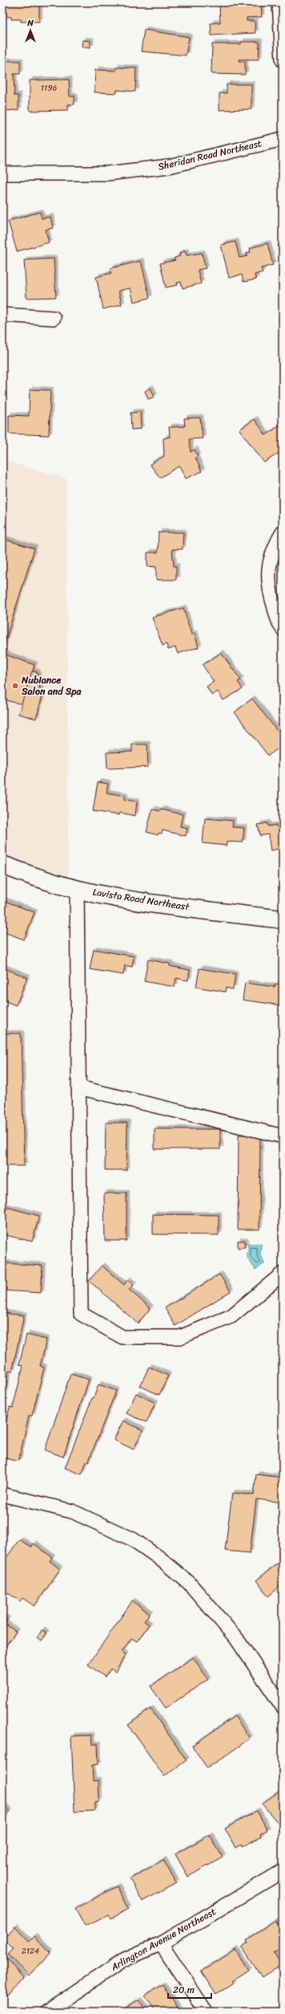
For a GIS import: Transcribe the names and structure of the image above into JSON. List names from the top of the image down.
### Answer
{
  "streets": {
    "main road": ["Lavista Road Northeast"],
    "street": ["Sheridan Road Northeast", "Arlington Avenue Northeast"]
  },
  "places": ["Nubiance Salon and Spa"],
  "house_numbers": ["1196", "2124"],
  "scale_bar": "20 m",
  "north": "top"
}
